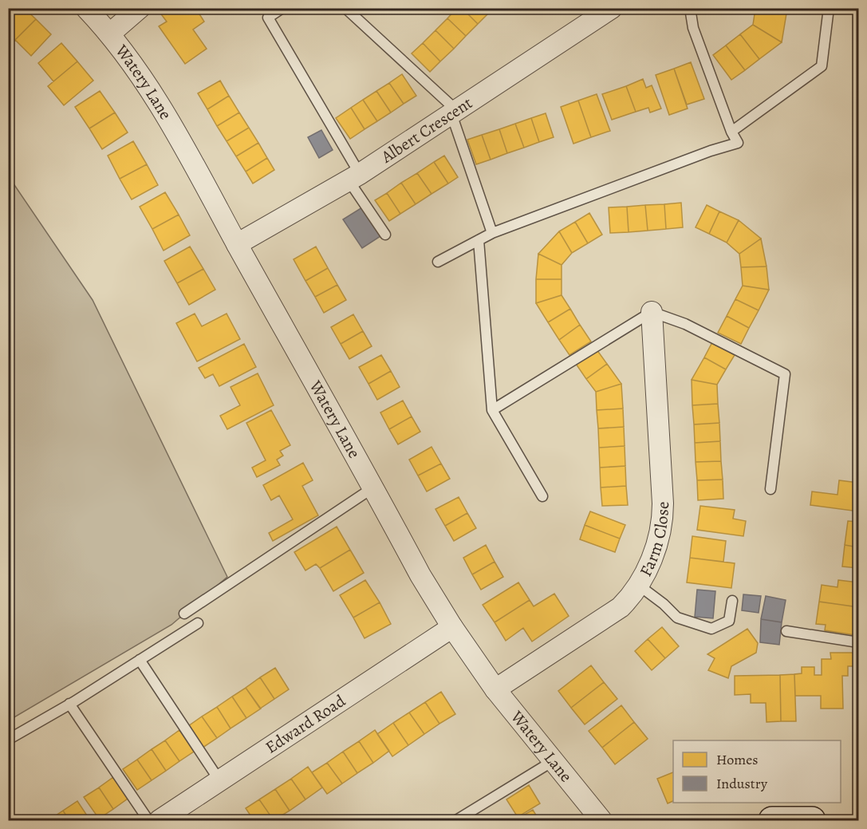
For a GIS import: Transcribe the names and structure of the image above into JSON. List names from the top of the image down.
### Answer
{
  "streets": {
    "street": [
      "Watery Lane",
      "Albert Crescent",
      "Farm Close",
      "Edward Road"
    ]
  },
  "crossings": [
    ["Watery Lane", "Albert Crescent"],
    ["Watery Lane", "Farm Close"],
    ["Watery Lane", "Edward Road"]
  ],
  "legend": ["Homes", "Industry"]
}
